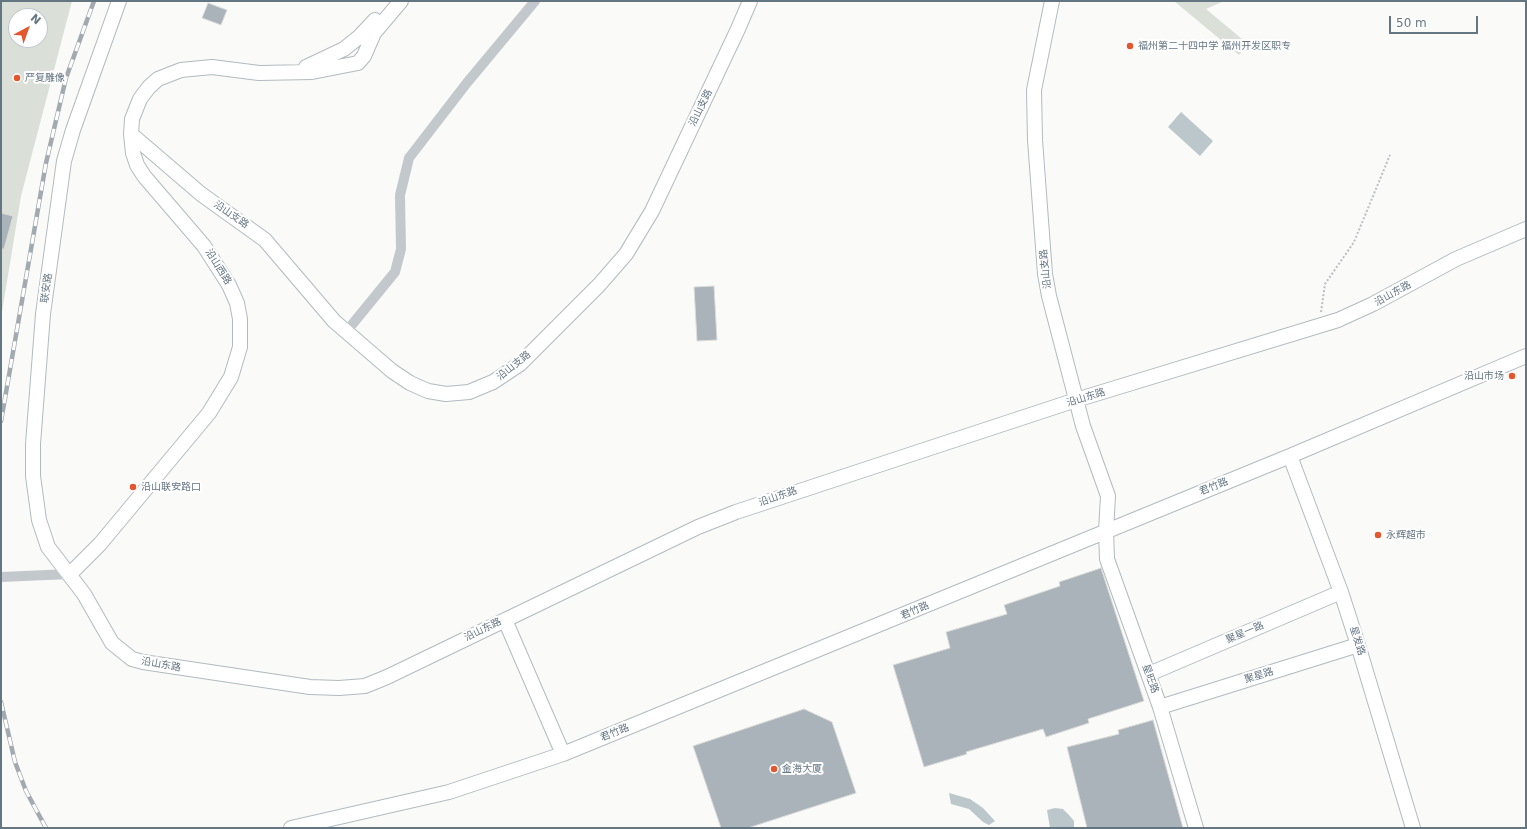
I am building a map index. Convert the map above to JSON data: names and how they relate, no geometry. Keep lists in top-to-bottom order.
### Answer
{
  "streets": {
    "street": [
      "沿山支路",
      "沿山西路",
      "联安路",
      "沿山东路",
      "君竹路",
      "聚星一路",
      "星发路",
      "聚星路",
      "星旺路"
    ]
  },
  "crossings": [
    ["沿山支路", "沿山西路"],
    ["沿山支路", "沿山东路"],
    ["沿山支路", "君竹路"],
    ["沿山支路", "星旺路"],
    ["沿山西路", "联安路"],
    ["沿山西路", "沿山东路"],
    ["联安路", "沿山东路"],
    ["君竹路", "星发路"],
    ["君竹路", "星旺路"],
    ["聚星一路", "星发路"],
    ["聚星一路", "星旺路"],
    ["星发路", "聚星路"],
    ["聚星路", "星旺路"]
  ],
  "places": [
    "福州第二十四中学 福州开发区职专",
    "严复雕像",
    "沿山市场",
    "沿山联安路口",
    "永辉超市",
    "金海大厦"
  ],
  "scale_bar": "50 m",
  "north": "top right"
}
